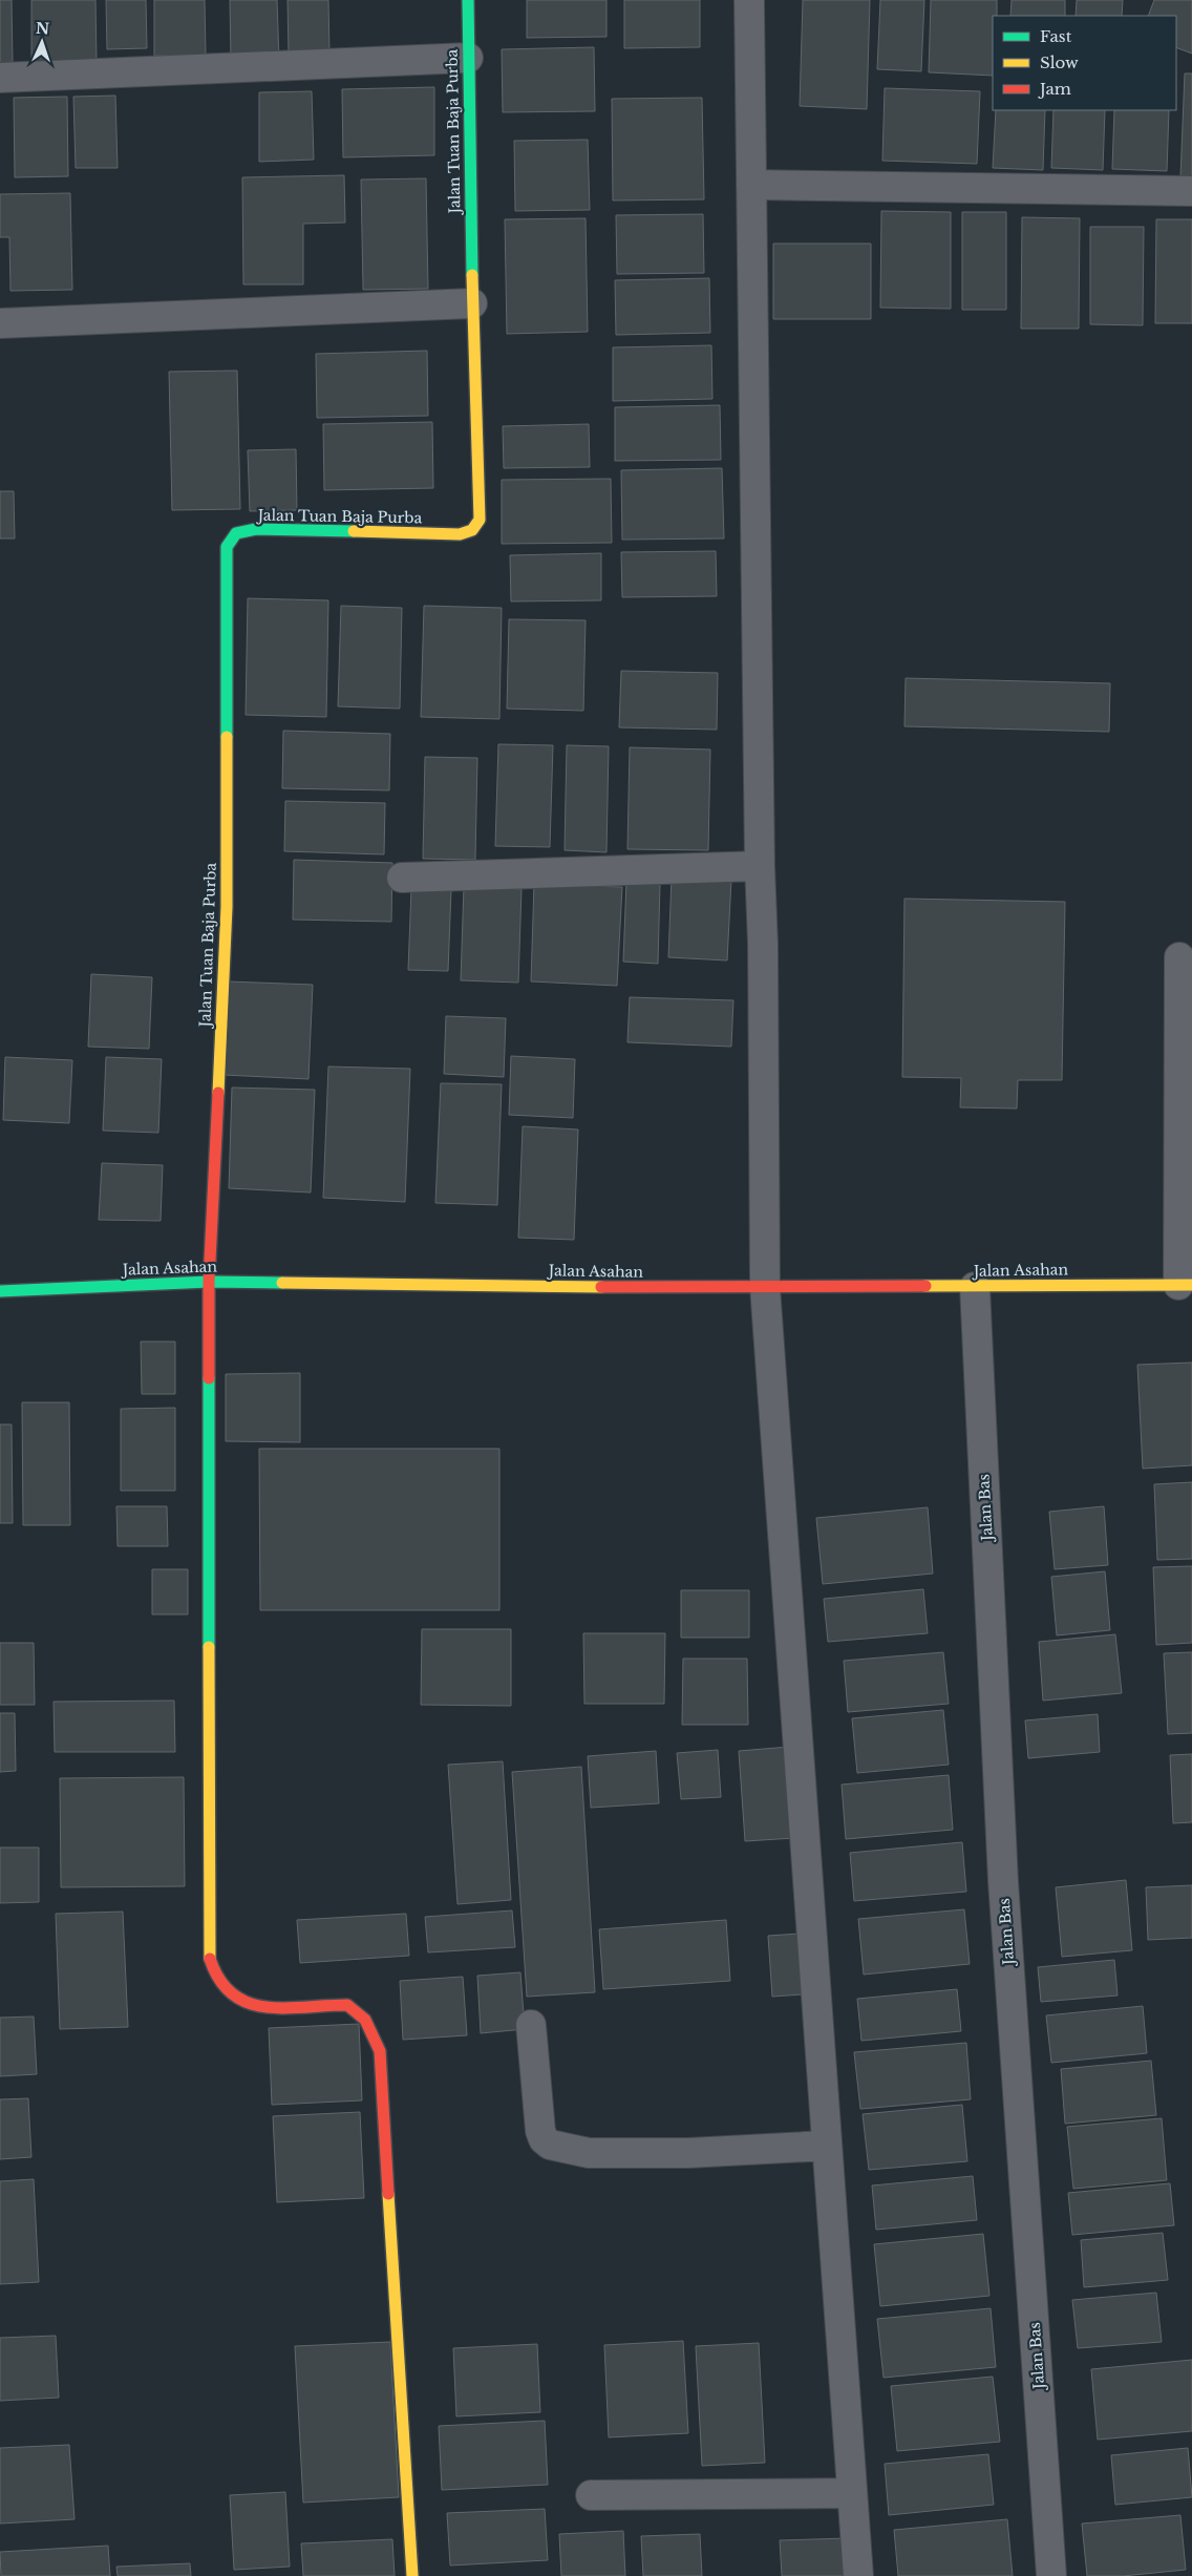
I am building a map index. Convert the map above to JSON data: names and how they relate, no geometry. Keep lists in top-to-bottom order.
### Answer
{
  "streets": {
    "street": ["Jalan Tuan Baja Purba", "Jalan Asahan", "Jalan Bas"]
  },
  "crossings": [
    ["Jalan Tuan Baja Purba", "Jalan Asahan"],
    ["Jalan Asahan", "Jalan Bas"]
  ],
  "legend": ["Fast", "Slow", "Jam"],
  "north": "top"
}
